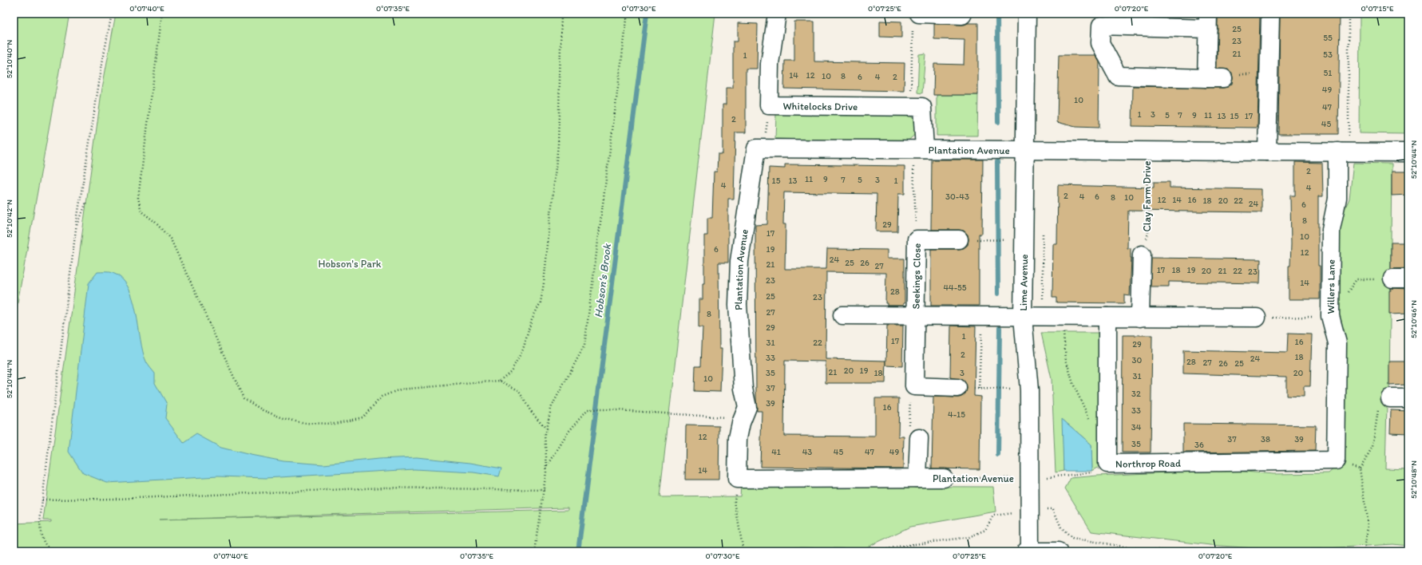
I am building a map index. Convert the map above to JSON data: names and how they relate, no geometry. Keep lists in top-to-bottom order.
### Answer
{
  "streets": {
    "street": [
      "Whitelocks Drive",
      "Plantation Avenue",
      "Clay Farm Drive",
      "Seekings Close",
      "Lime Avenue",
      "Willers Lane",
      "Northrop Road"
    ]
  },
  "crossings": [
    ["Whitelocks Drive", "Plantation Avenue"],
    ["Plantation Avenue", "Clay Farm Drive"],
    ["Plantation Avenue", "Lime Avenue"],
    ["Plantation Avenue", "Northrop Road"],
    ["Clay Farm Drive", "Lime Avenue"],
    ["Clay Farm Drive", "Willers Lane"],
    ["Seekings Close", "Lime Avenue"],
    ["Willers Lane", "Northrop Road"]
  ],
  "water": ["Hobson's Brook"],
  "parks": ["Hobson's Park"],
  "house_numbers": [
    "25",
    "55",
    "23",
    "21",
    "53",
    "1",
    "51",
    "14",
    "12",
    "10",
    "8",
    "6",
    "4",
    "2",
    "49",
    "10",
    "47",
    "1",
    "3",
    "5",
    "7",
    "9",
    "11",
    "13",
    "15",
    "17",
    "2",
    "45",
    "2",
    "11",
    "9",
    "7",
    "5",
    "3",
    "15",
    "13",
    "1",
    "4",
    "4",
    "2",
    "30-43",
    "4",
    "6",
    "8",
    "10",
    "12",
    "14",
    "16",
    "18",
    "20",
    "22",
    "24",
    "6",
    "8",
    "29",
    "17",
    "10",
    "6",
    "19",
    "12",
    "24",
    "25",
    "26",
    "21",
    "27",
    "17",
    "18",
    "19",
    "20",
    "21",
    "22",
    "23",
    "23",
    "14",
    "44-55",
    "28",
    "25",
    "23",
    "27",
    "8",
    "29",
    "1",
    "17",
    "16",
    "31",
    "22",
    "29",
    "2",
    "18",
    "33",
    "24",
    "30",
    "28",
    "27",
    "26",
    "25",
    "20",
    "19",
    "21",
    "35",
    "18",
    "3",
    "20",
    "31",
    "10",
    "37",
    "32",
    "39",
    "16",
    "33",
    "4-15",
    "34",
    "12",
    "37",
    "38",
    "39",
    "35",
    "36",
    "41",
    "43",
    "45",
    "47",
    "49",
    "14"
  ],
  "coordinates": [
    "0°07'40\"E",
    "0°07'35\"E",
    "0°07'30\"E",
    "0°07'25\"E",
    "0°07'20\"E",
    "0°07'15\"E",
    "52°10'40\"N",
    "52°10'44\"N",
    "52°10'42\"N",
    "52°10'46\"N",
    "52°10'48\"N"
  ]
}
